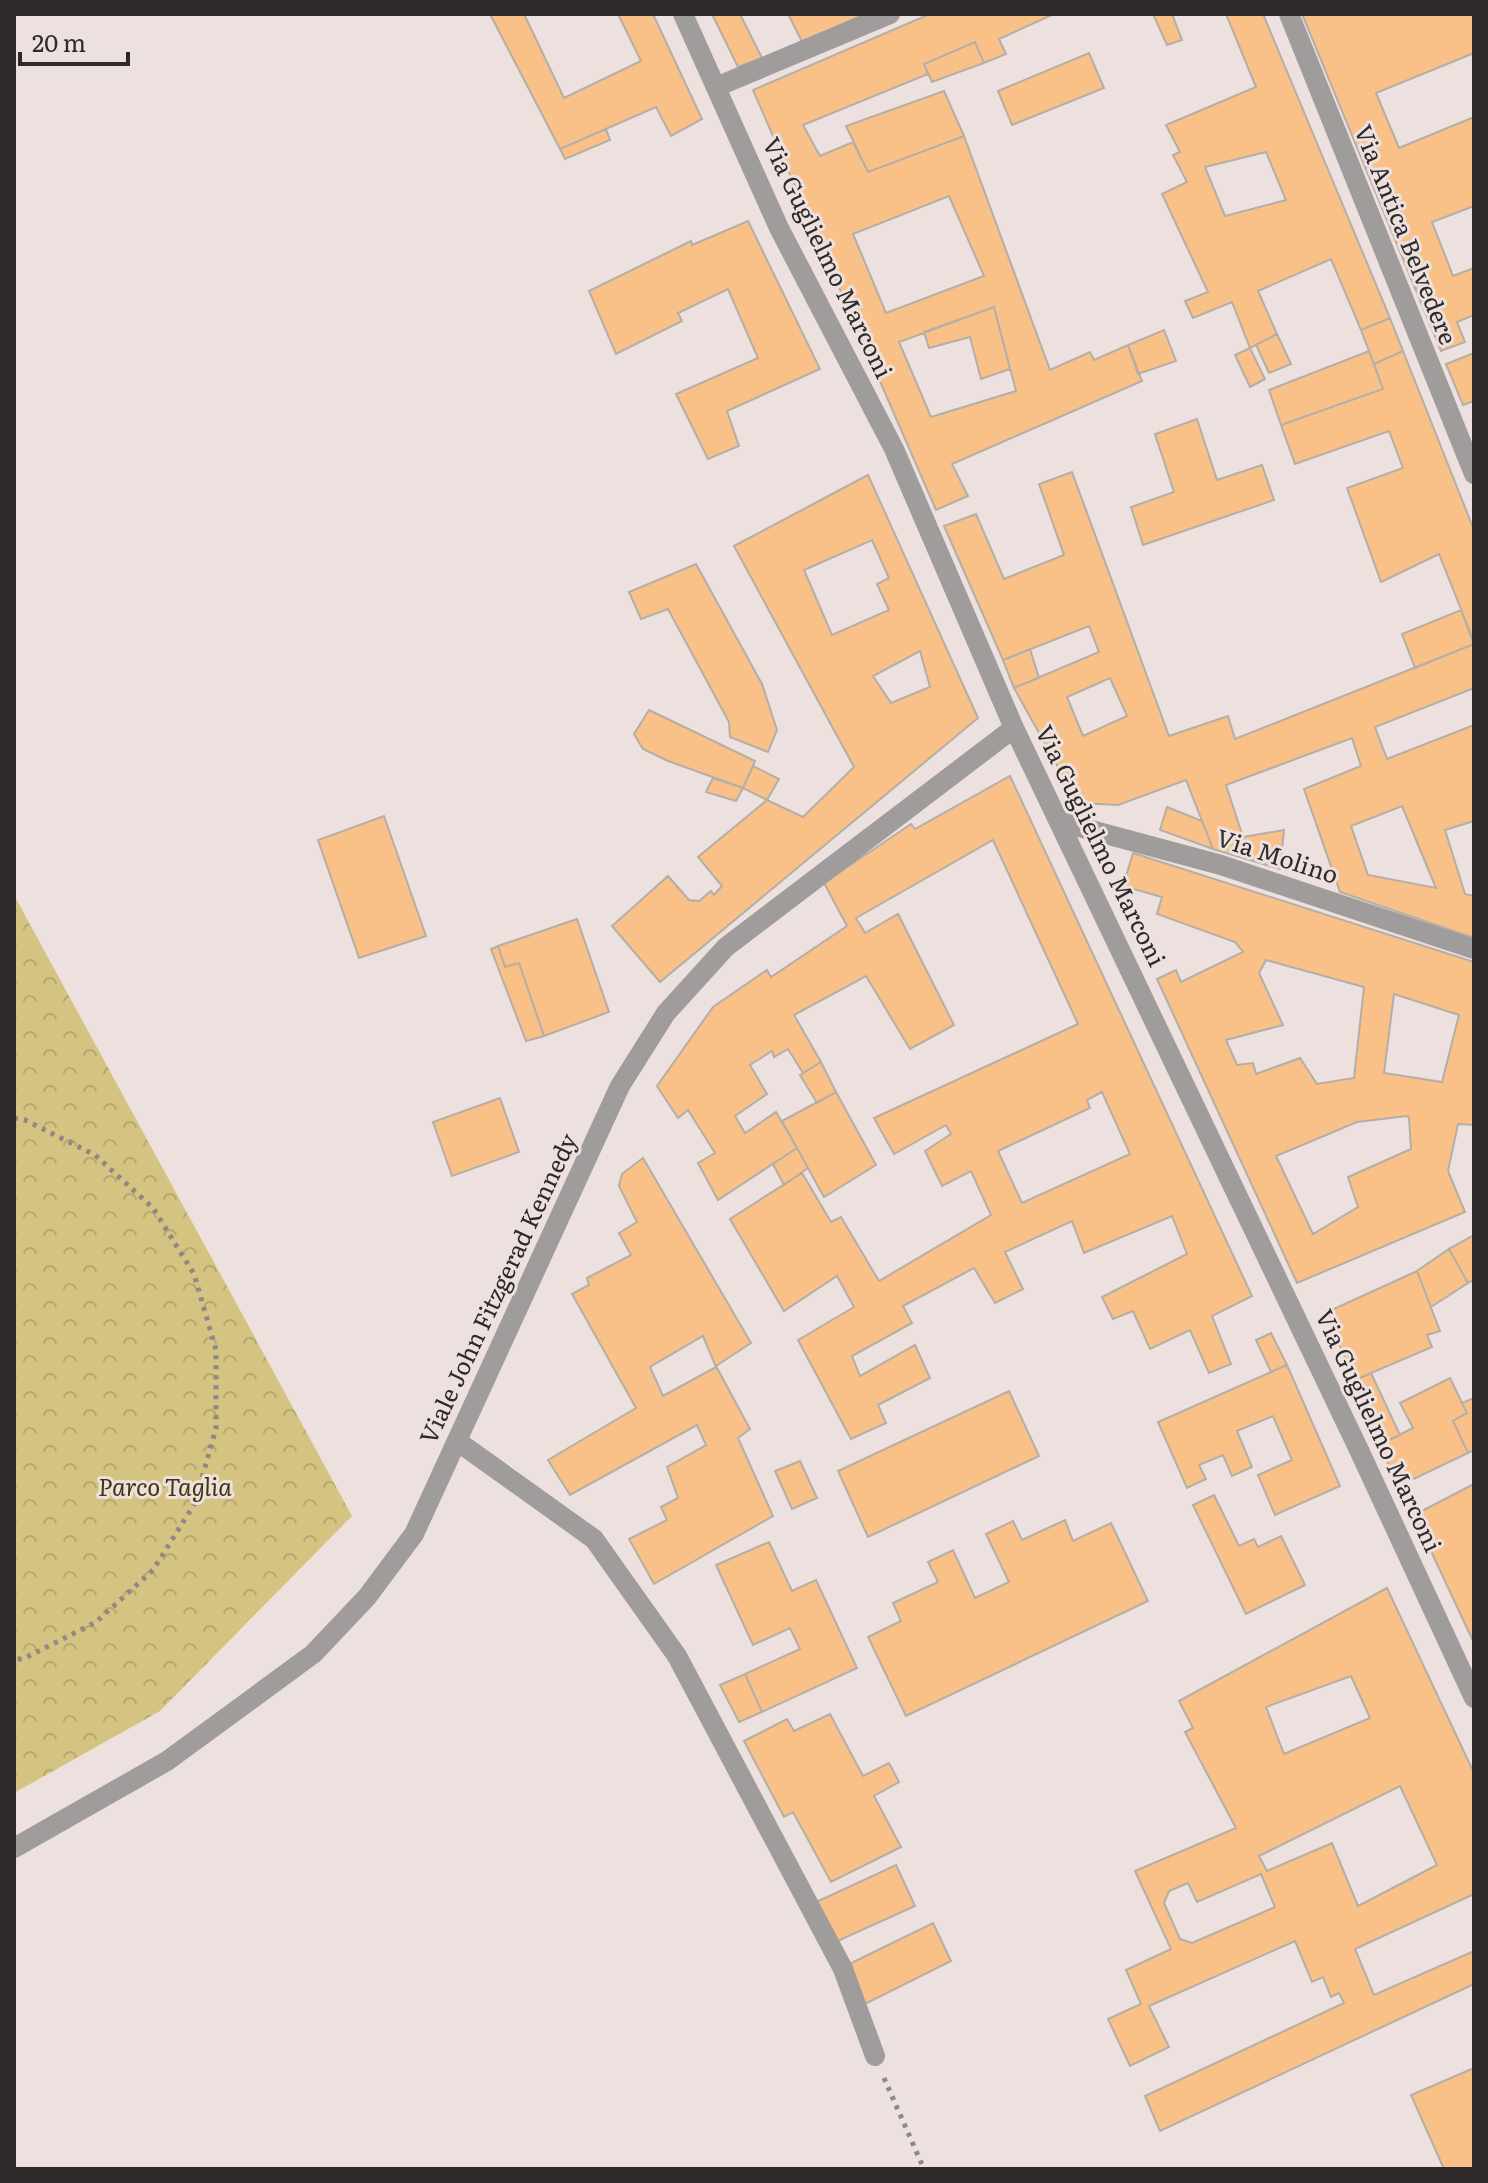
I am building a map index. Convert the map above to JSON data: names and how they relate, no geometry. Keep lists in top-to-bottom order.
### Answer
{
  "streets": {
    "street": [
      "Via Antica Belvedere",
      "Via Guglielmo Marconi",
      "Via Molino",
      "Viale John Fitzgerad Kennedy"
    ]
  },
  "crossings": [
    ["Via Guglielmo Marconi", "Via Molino"],
    ["Via Guglielmo Marconi", "Viale John Fitzgerad Kennedy"]
  ],
  "parks": ["Parco Taglia"],
  "scale_bar": "20 m"
}
